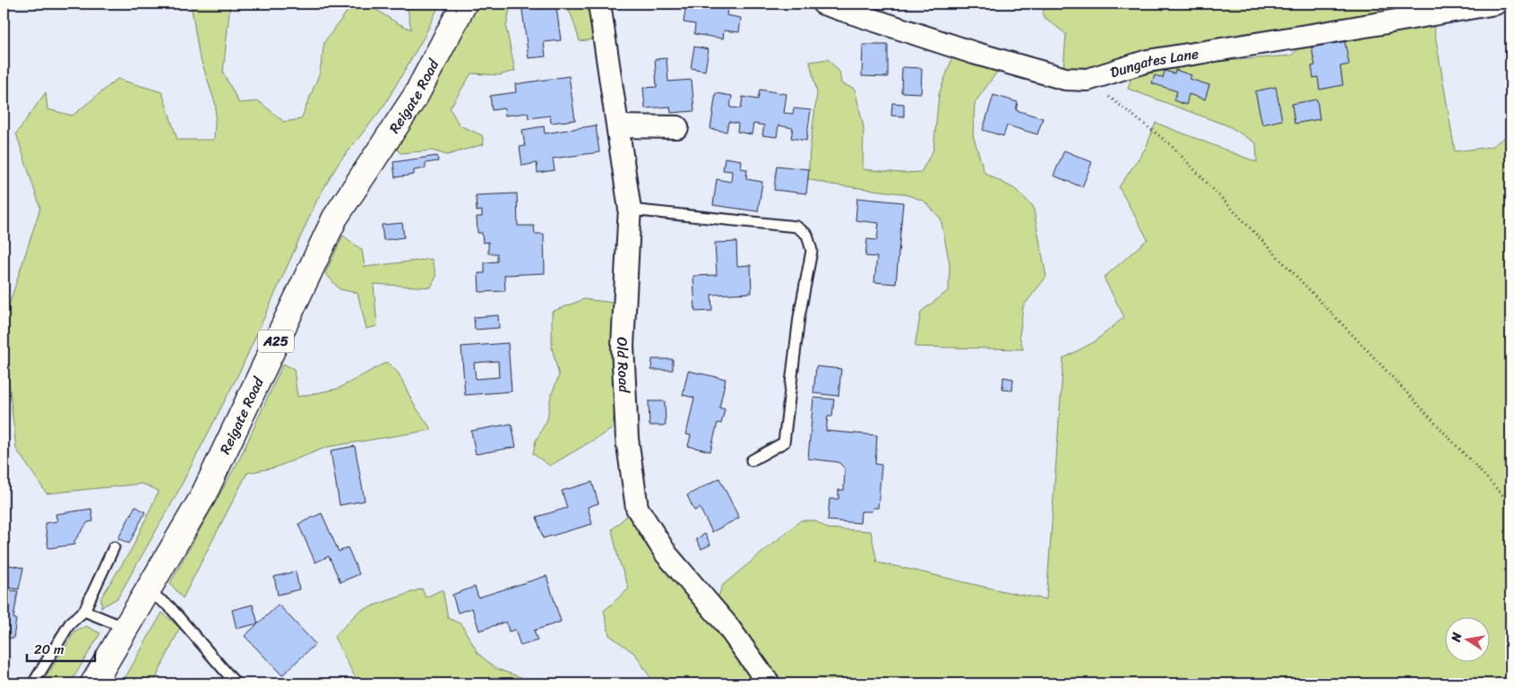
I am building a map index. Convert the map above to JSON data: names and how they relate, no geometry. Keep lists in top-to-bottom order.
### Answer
{
  "streets": {
    "main road": ["Reigate Road", "A25"],
    "street": ["Dungates Lane", "Old Road"]
  },
  "scale_bar": "20 m",
  "north": "left"
}
